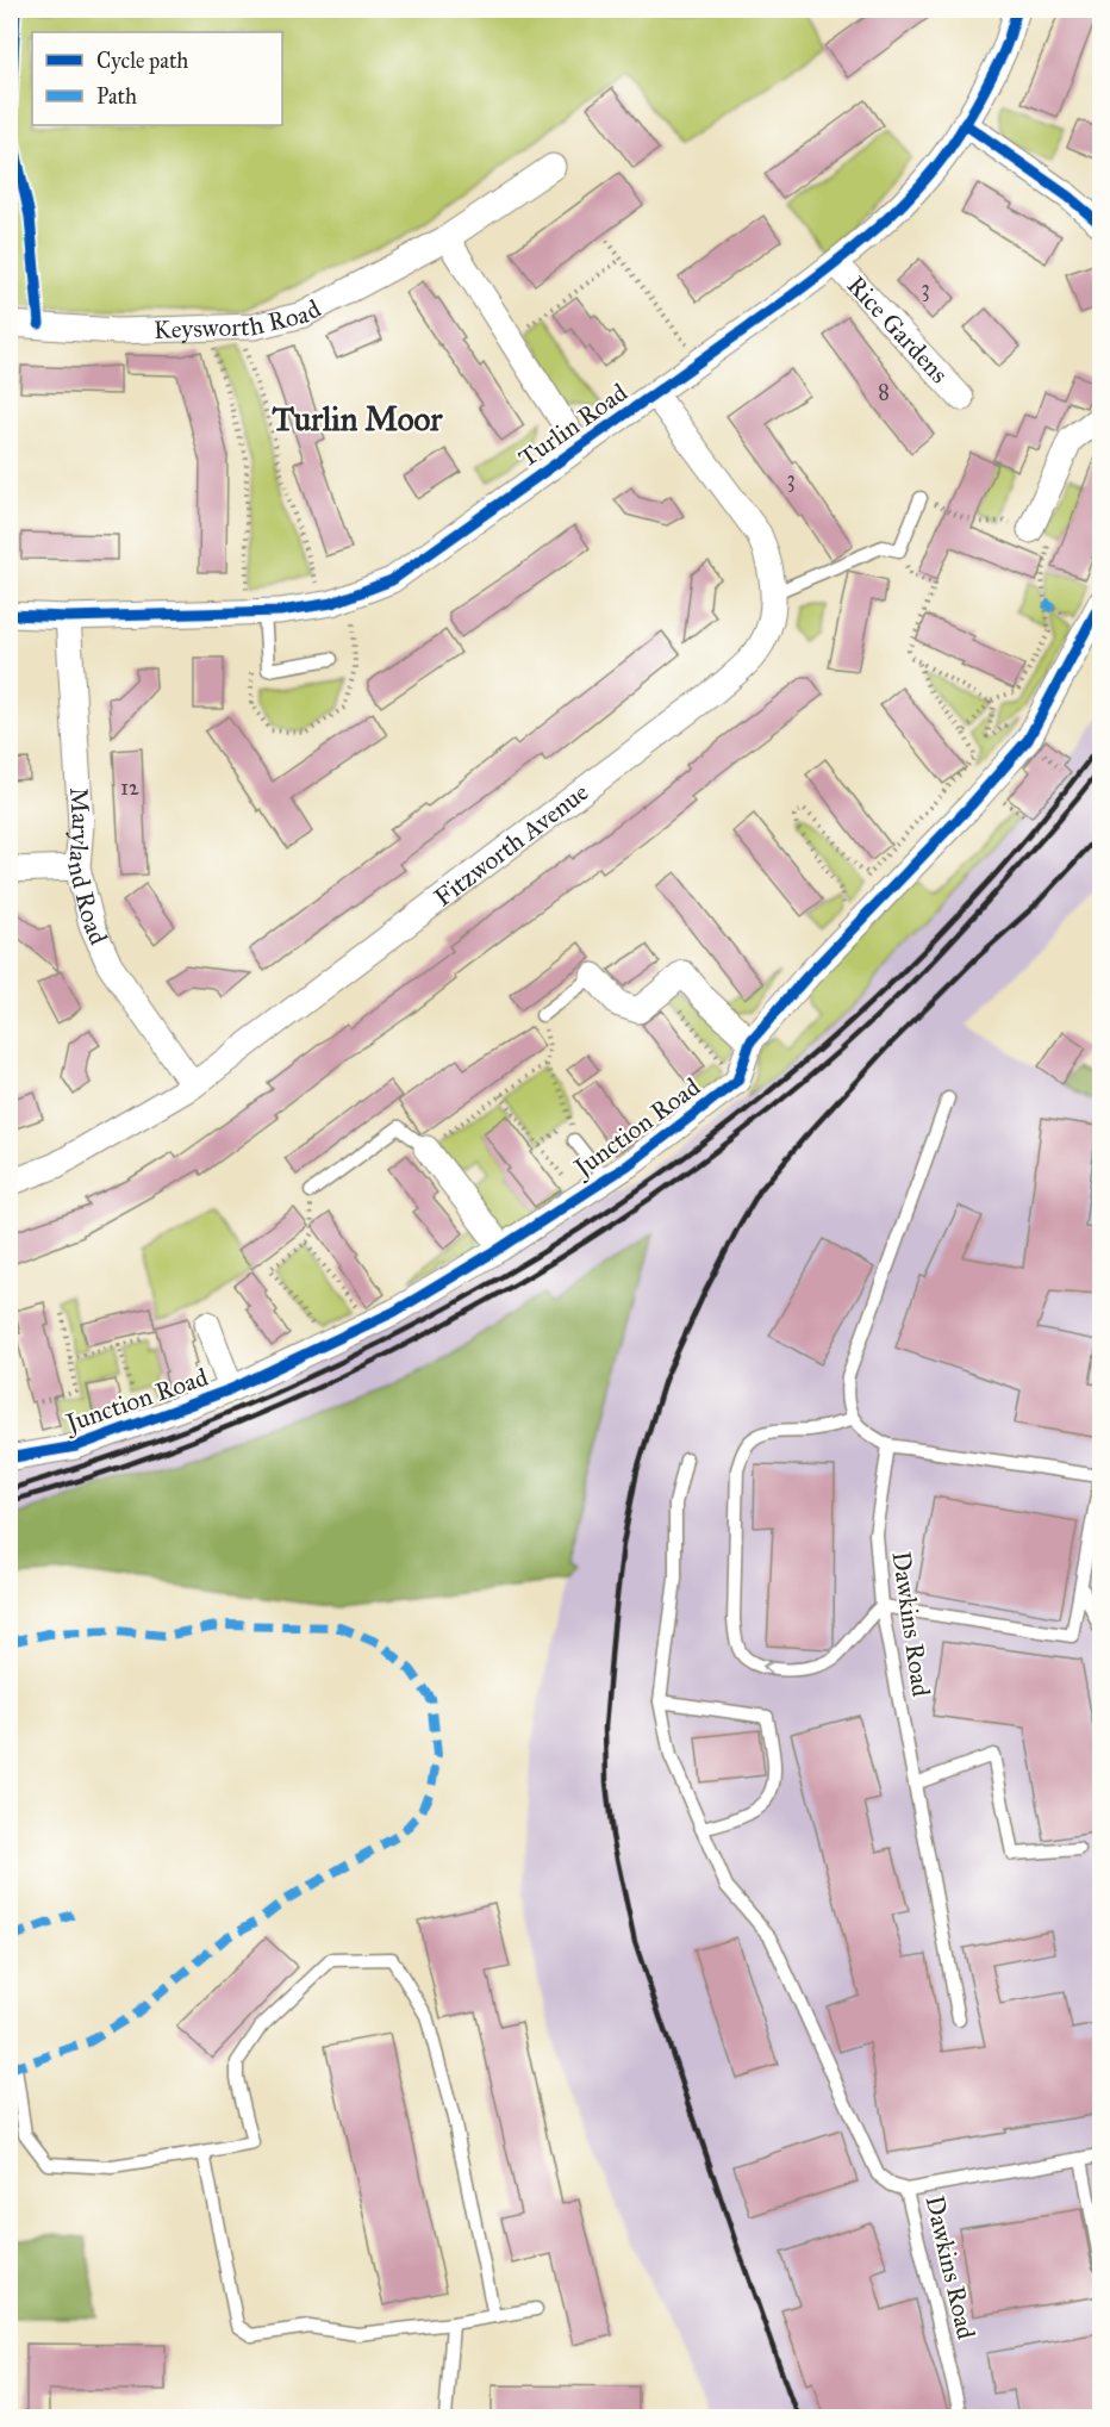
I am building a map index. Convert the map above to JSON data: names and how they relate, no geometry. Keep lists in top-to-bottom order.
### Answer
{
  "streets": {
    "street": [
      "Keysworth Road",
      "Rice Gardens",
      "Turlin Road",
      "Fitzworth Avenue",
      "Maryland Road",
      "Junction Road"
    ],
    "lane": ["Dawkins Road"]
  },
  "crossings": [
    ["Rice Gardens", "Turlin Road"],
    ["Turlin Road", "Fitzworth Avenue"],
    ["Turlin Road", "Maryland Road"],
    ["Fitzworth Avenue", "Maryland Road"]
  ],
  "districts": ["Turlin Moor"],
  "house_numbers": [
    "3",
    "8",
    "3",
    "12"
  ],
  "legend": ["Cycle path", "Path"]
}
